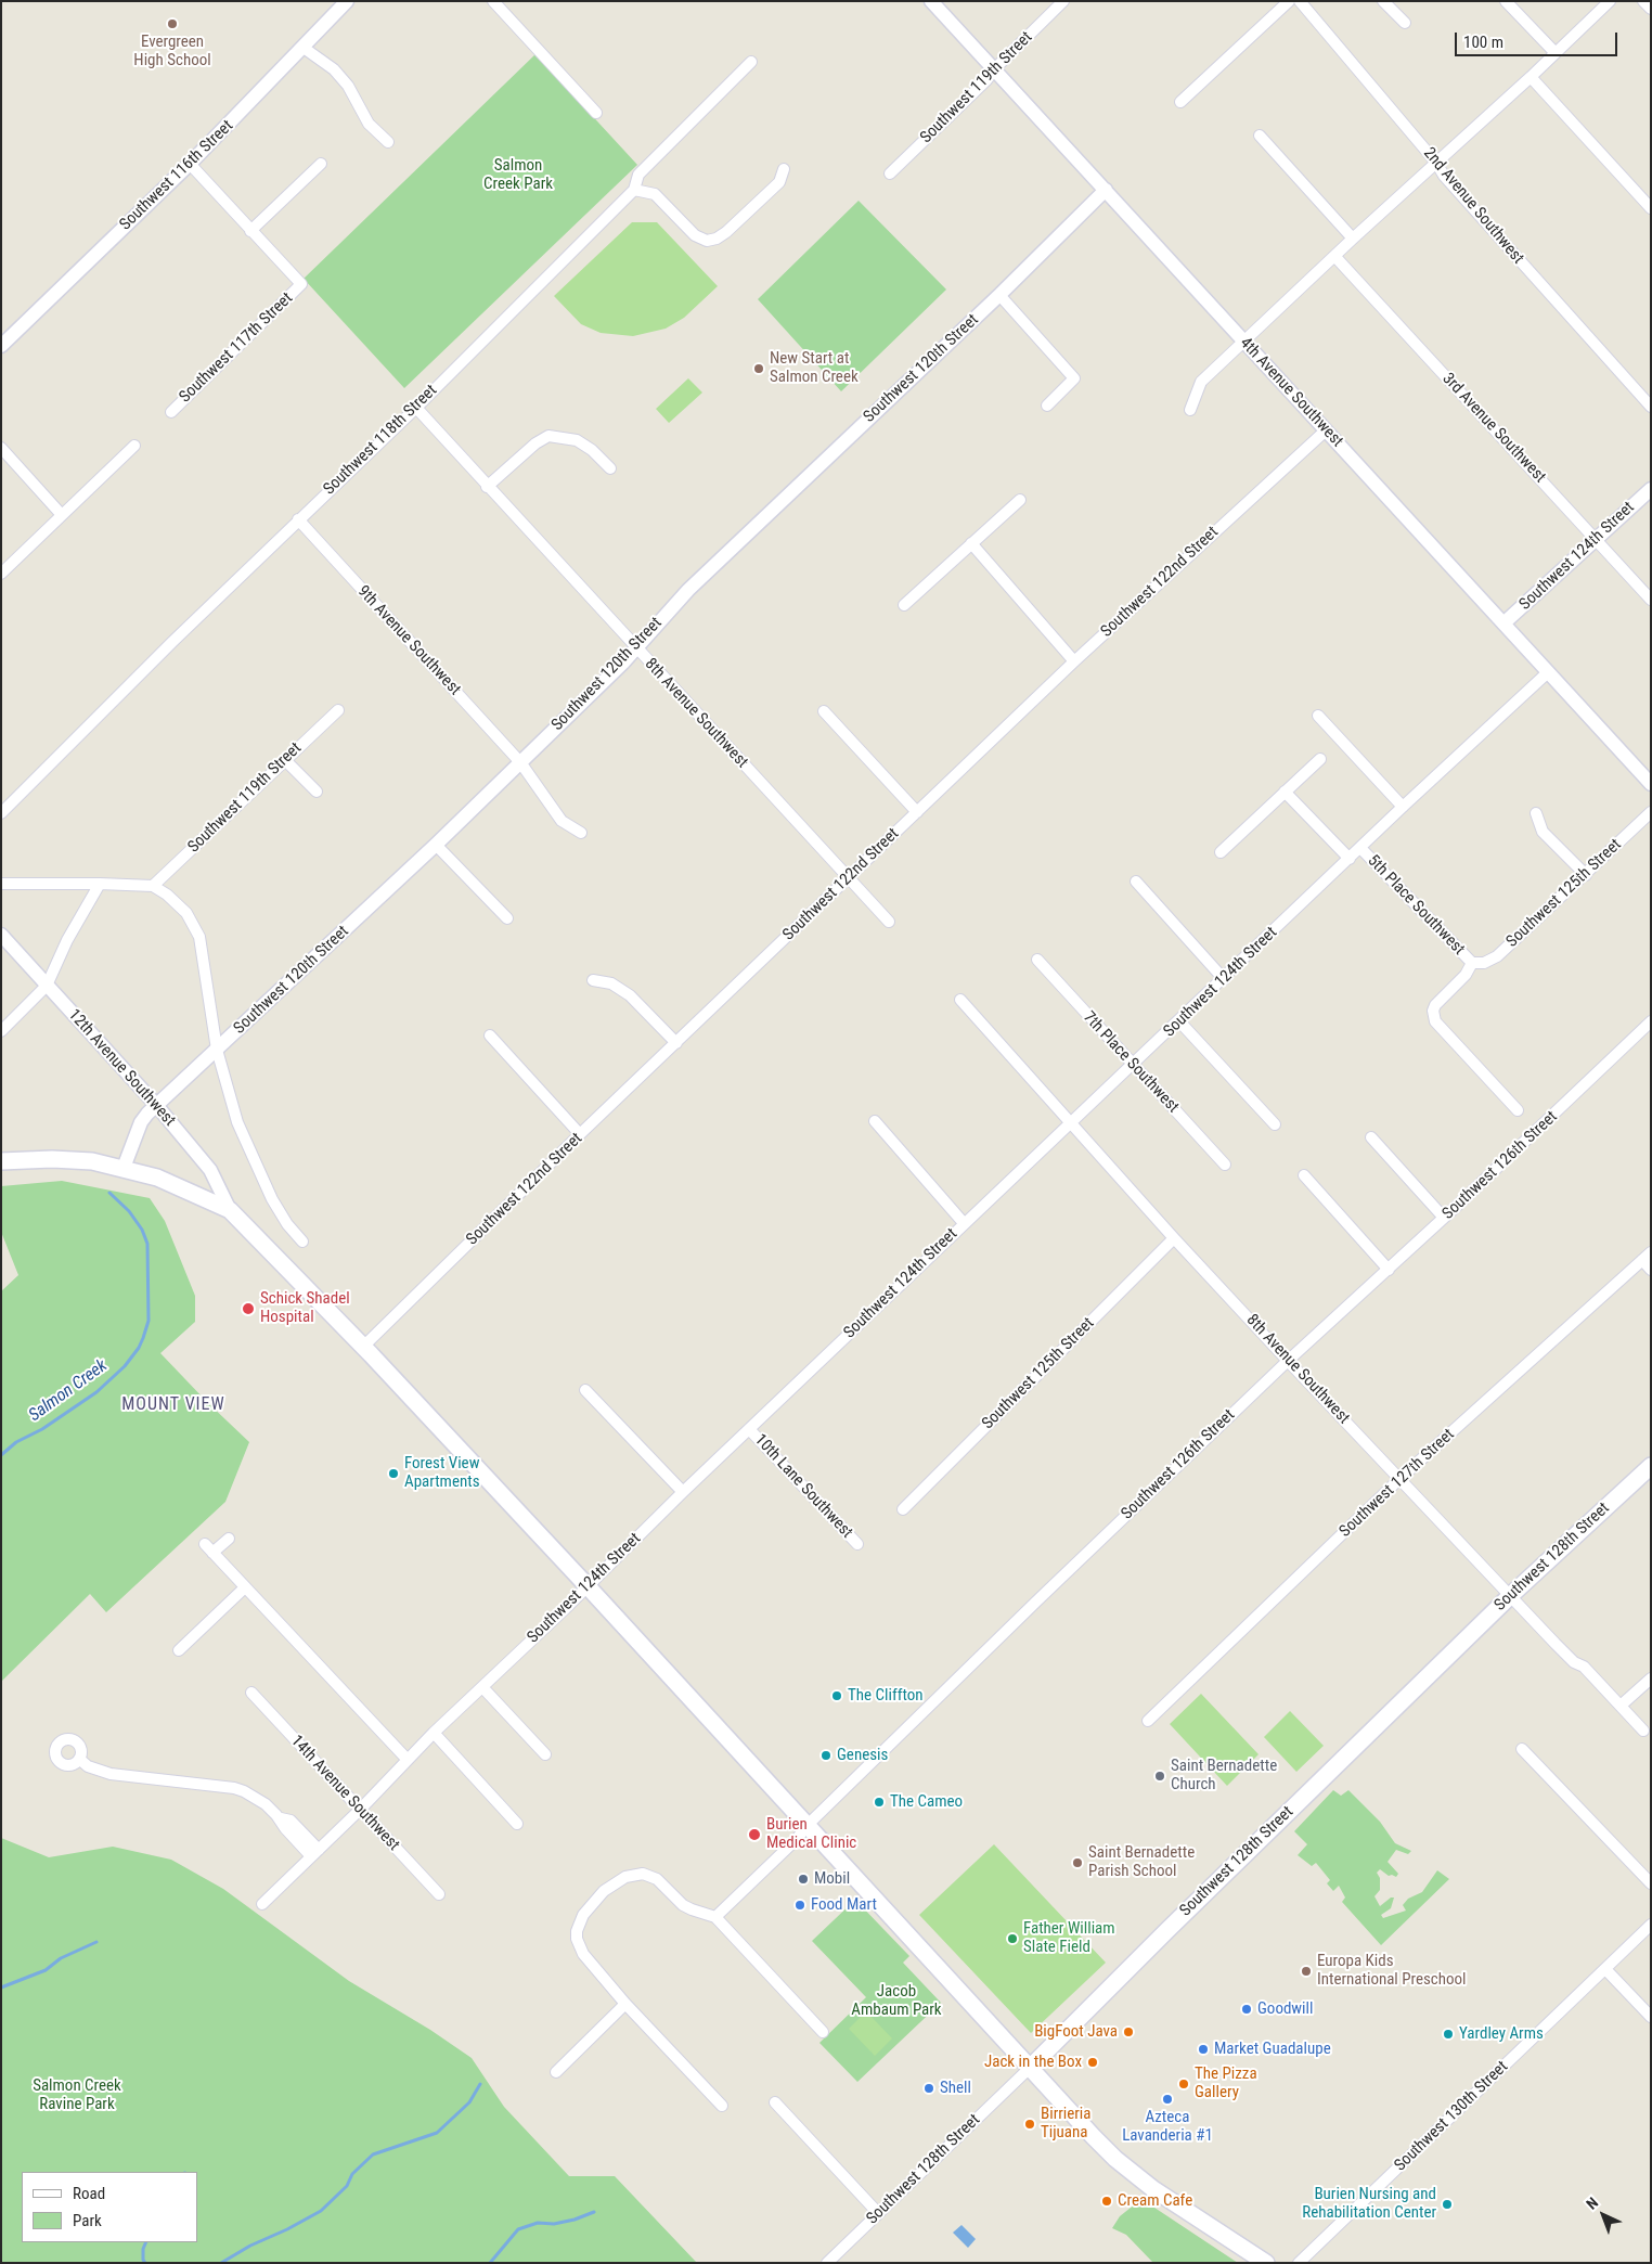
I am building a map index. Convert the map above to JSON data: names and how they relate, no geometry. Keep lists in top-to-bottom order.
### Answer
{
  "streets": {
    "main road": ["Southwest 128th Street"],
    "street": [
      "Southwest 119th Street",
      "Southwest 116th Street",
      "2nd Avenue Southwest",
      "Southwest 117th Street",
      "Southwest 120th Street",
      "4th Avenue Southwest",
      "3rd Avenue Southwest",
      "Southwest 118th Street",
      "Southwest 124th Street",
      "Southwest 122nd Street",
      "9th Avenue Southwest",
      "8th Avenue Southwest",
      "Southwest 125th Street",
      "5th Place Southwest",
      "7th Place Southwest",
      "12th Avenue Southwest",
      "Southwest 126th Street",
      "Southwest 127th Street",
      "10th Lane Southwest",
      "14th Avenue Southwest",
      "Southwest 130th Street"
    ]
  },
  "crossings": [
    ["Southwest 119th Street", "4th Avenue Southwest"],
    ["Southwest 120th Street", "4th Avenue Southwest"],
    ["Southwest 120th Street", "9th Avenue Southwest"],
    ["Southwest 120th Street", "8th Avenue Southwest"],
    ["Southwest 120th Street", "12th Avenue Southwest"],
    ["4th Avenue Southwest", "Southwest 124th Street"],
    ["4th Avenue Southwest", "Southwest 122nd Street"],
    ["3rd Avenue Southwest", "Southwest 124th Street"],
    ["Southwest 118th Street", "9th Avenue Southwest"],
    ["Southwest 118th Street", "8th Avenue Southwest"],
    ["Southwest 124th Street", "8th Avenue Southwest"],
    ["Southwest 124th Street", "5th Place Southwest"],
    ["Southwest 124th Street", "7th Place Southwest"],
    ["Southwest 124th Street", "10th Lane Southwest"],
    ["Southwest 124th Street", "14th Avenue Southwest"],
    ["Southwest 122nd Street", "8th Avenue Southwest"],
    ["8th Avenue Southwest", "Southwest 125th Street"],
    ["8th Avenue Southwest", "Southwest 126th Street"],
    ["8th Avenue Southwest", "Southwest 127th Street"],
    ["8th Avenue Southwest", "Southwest 128th Street"],
    ["Southwest 125th Street", "5th Place Southwest"],
    ["Southwest 125th Street", "Southwest 126th Street"],
    ["5th Place Southwest", "Southwest 126th Street"]
  ],
  "districts": ["MOUNT VIEW"],
  "water": ["Salmon Creek"],
  "parks": ["Salmon Creek Park", "Jacob Ambaum Park", "Salmon Creek Ravine Park"],
  "places": [
    "Evergreen High School",
    "New Start at Salmon Creek",
    "Schick Shadel Hospital",
    "Forest View Apartments",
    "The Cliffton",
    "Genesis",
    "Saint Bernadette Church",
    "The Cameo",
    "Burien Medical Clinic",
    "Saint Bernadette Parish School",
    "Mobil",
    "Food Mart",
    "Father William Slate Field",
    "Europa Kids International Preschool",
    "Goodwill",
    "BigFoot Java",
    "Yardley Arms",
    "Market Guadalupe",
    "Jack in the Box",
    "The Pizza Gallery",
    "Shell",
    "Azteca Lavanderia #1",
    "Birrieria Tijuana",
    "Cream Cafe",
    "Burien Nursing and Rehabilitation Center"
  ],
  "legend": ["Road", "Park"],
  "scale_bar": "100 m",
  "north": "top left"
}
